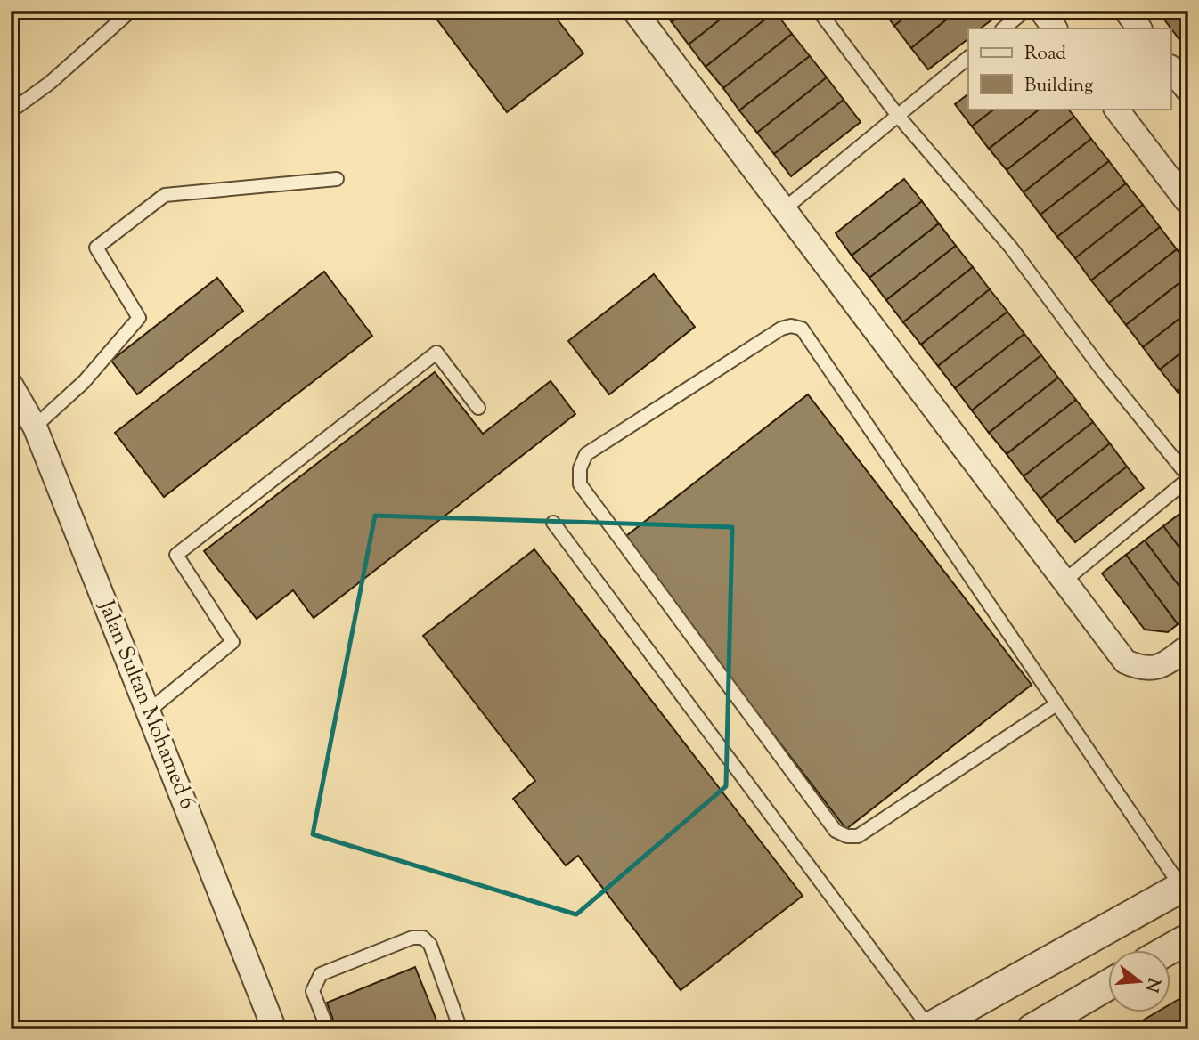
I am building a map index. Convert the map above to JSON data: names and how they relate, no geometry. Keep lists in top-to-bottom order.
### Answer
{
  "streets": {
    "street": ["Jalan Sultan Mohamed 6"]
  },
  "legend": ["Road", "Building"],
  "north": "right"
}
